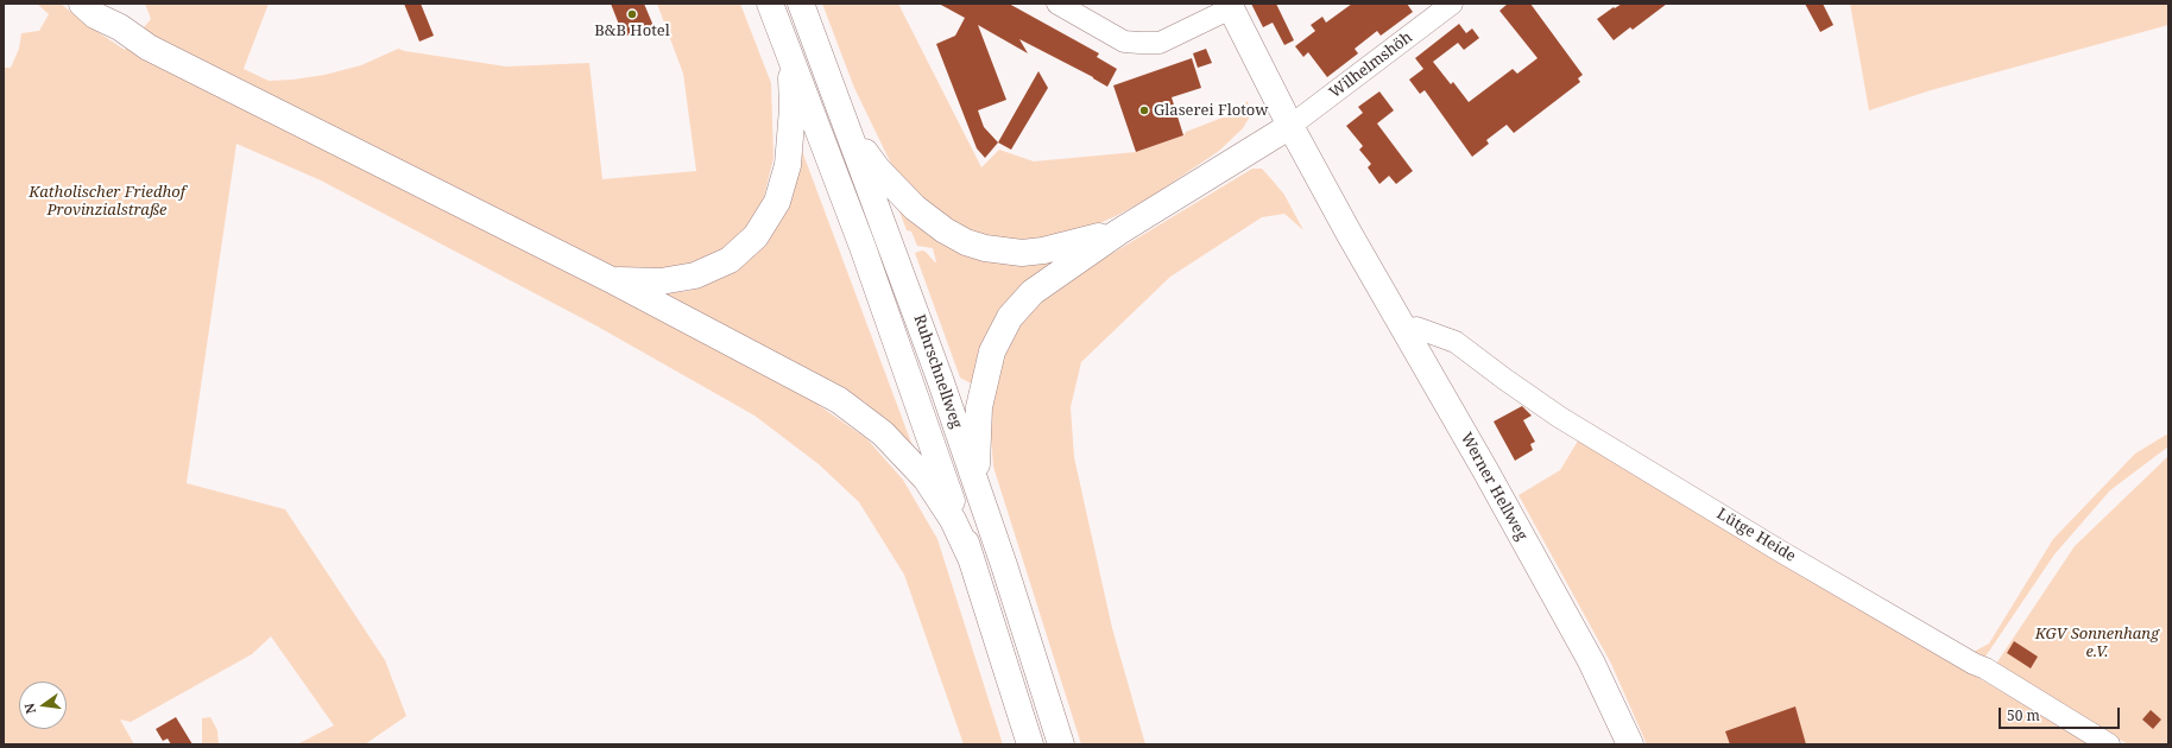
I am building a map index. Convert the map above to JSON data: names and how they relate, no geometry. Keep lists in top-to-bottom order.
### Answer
{
  "streets": {
    "main road": ["Ruhrschnellweg", "Werner Hellweg"],
    "street": ["Wilhelmshöh", "Lütge Heide"]
  },
  "crossings": [
    ["Wilhelmshöh", "Werner Hellweg"],
    ["Werner Hellweg", "Lütge Heide"]
  ],
  "parks": ["Katholischer Friedhof Provinzialstraße", "KGV Sonnenhang e.V."],
  "places": ["B&B Hotel", "Glaserei Flotow"],
  "scale_bar": "50 m",
  "north": "left"
}
